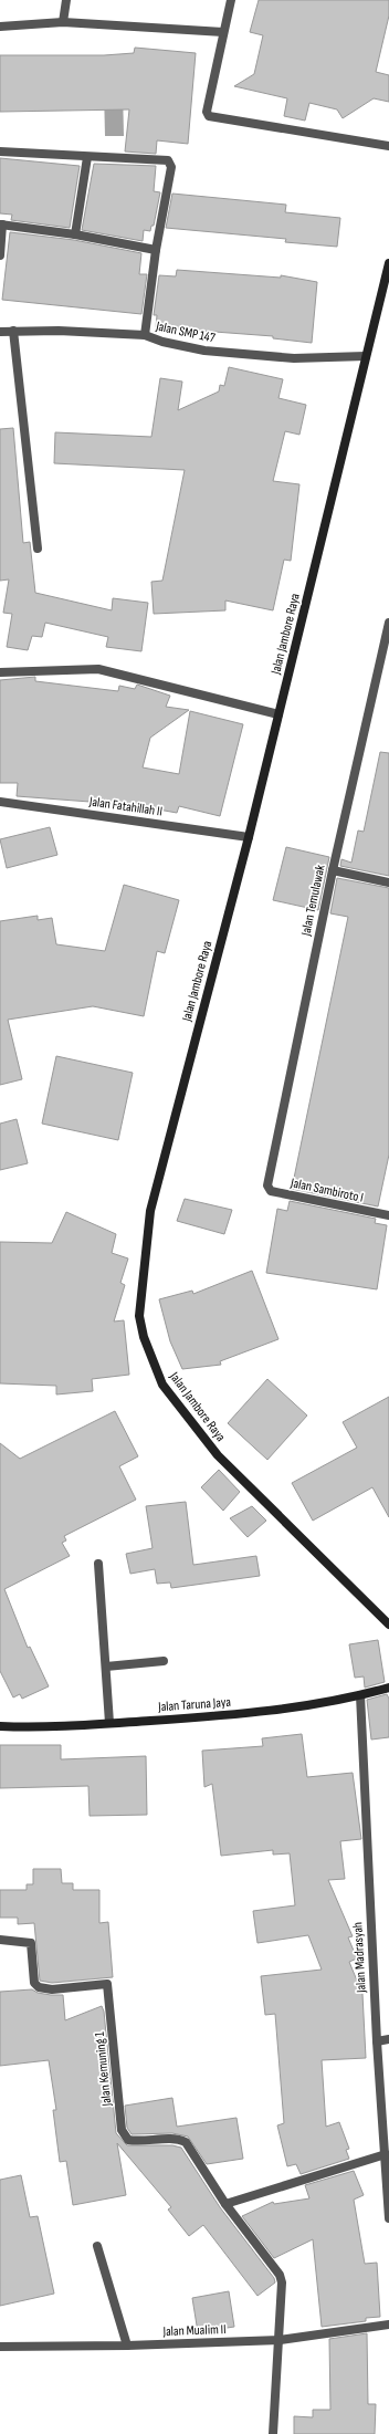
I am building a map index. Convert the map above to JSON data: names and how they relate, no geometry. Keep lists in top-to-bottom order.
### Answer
{
  "streets": {
    "street": [
      "Jalan SMP 147",
      "Jalan Jambore Raya",
      "Jalan Fatahillah II",
      "Jalan Temulawak",
      "Jalan Sambiroto I",
      "Jalan Taruna Jaya",
      "Jalan Madrasyah",
      "Jalan Kemuning 1",
      "Jalan Mualim II"
    ]
  },
  "crossings": [
    ["Jalan SMP 147", "Jalan Jambore Raya"],
    ["Jalan Jambore Raya", "Jalan Fatahillah II"],
    ["Jalan Temulawak", "Jalan Sambiroto I"],
    ["Jalan Taruna Jaya", "Jalan Madrasyah"]
  ]
}
